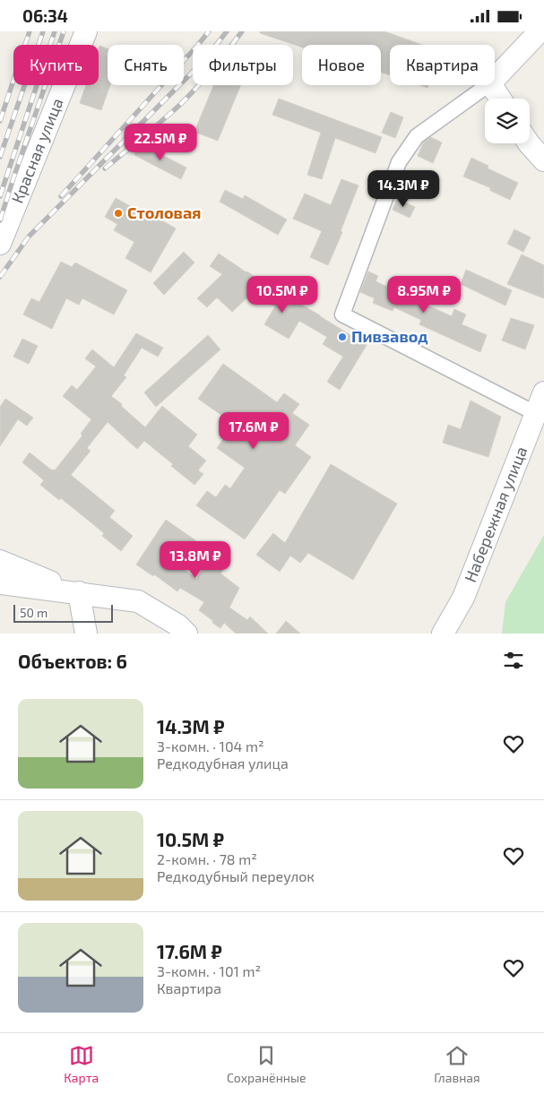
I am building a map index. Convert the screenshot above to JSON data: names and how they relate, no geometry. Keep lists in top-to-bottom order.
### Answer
{
  "streets": {
    "main road": ["Красная улица", "Набережная улица"]
  },
  "places": ["Столовая", "Пивзавод"],
  "scale_bar": "50 m",
  "page": {
    "status": "06:34",
    "chip": [
      "Купить",
      "Снять",
      "Фильтры",
      "Новое",
      "Квартира"
    ],
    "price": [
      "22.5M ₽",
      "14.3M ₽",
      "10.5M ₽",
      "8.95M ₽",
      "17.6M ₽",
      "13.8M ₽"
    ],
    "scale": "50 m",
    "heading": "Объектов: 6",
    "list": [
      {
        "name": "14.3M ₽",
        "note": "3-комн. · 104 m² · Редкодубная улица"
      },
      {
        "name": "10.5M ₽",
        "note": "2-комн. · 78 m² · Редкодубный переулок"
      },
      {
        "name": "17.6M ₽",
        "note": "3-комн. · 101 m² · Квартира"
      }
    ],
    "tabs": ["Карта", "Сохранённые", "Главная"]
  }
}
